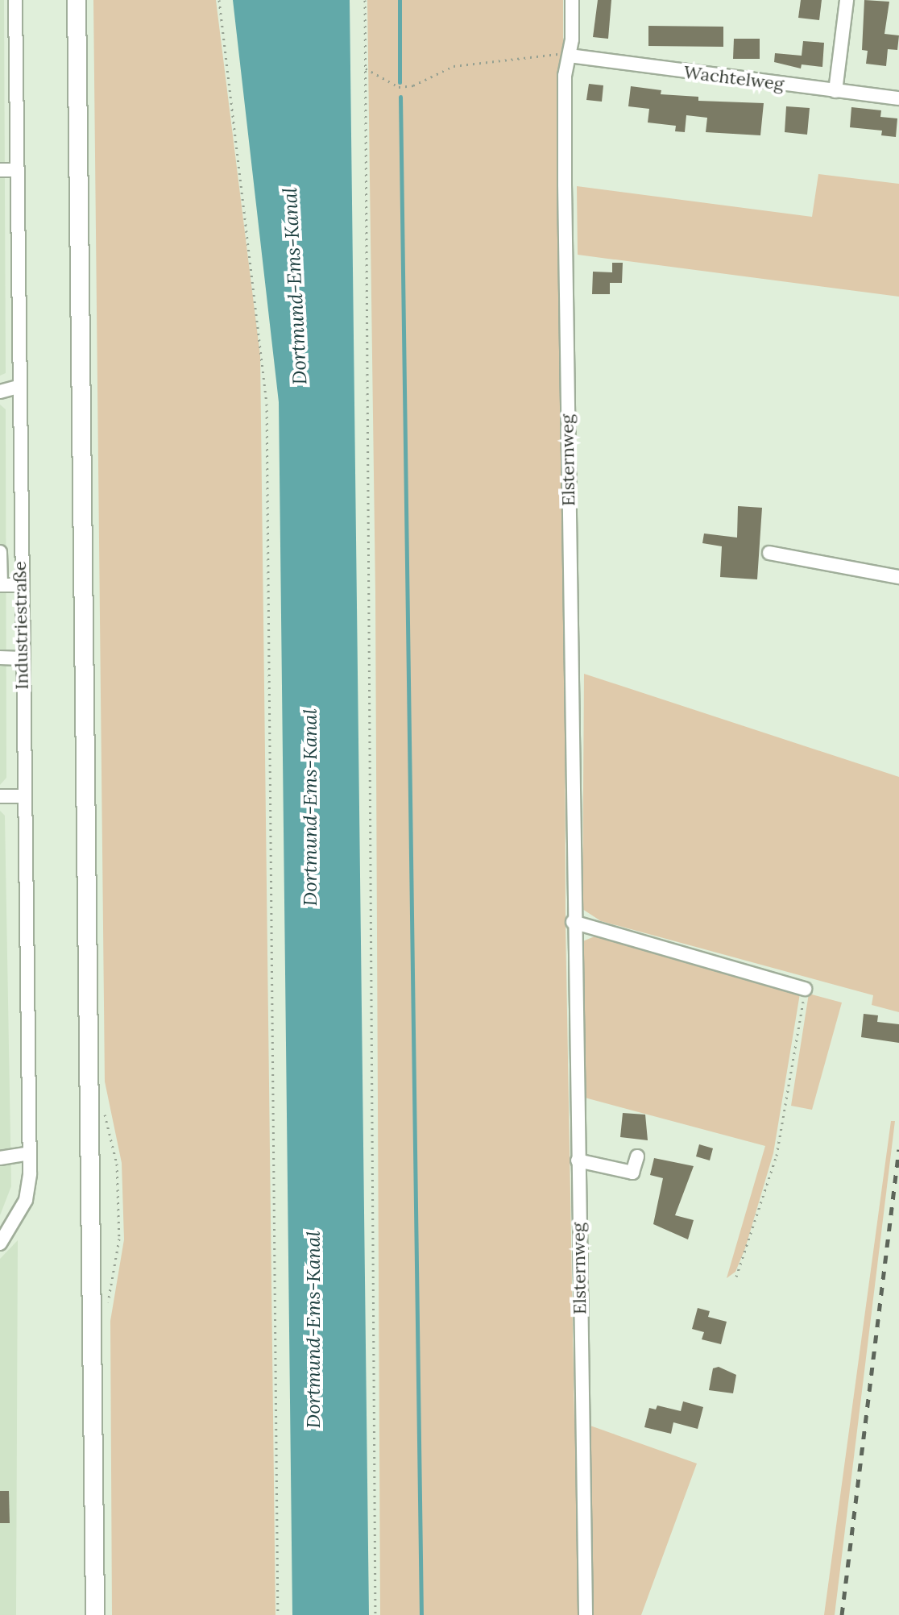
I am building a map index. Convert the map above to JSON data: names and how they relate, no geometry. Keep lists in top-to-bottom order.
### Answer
{
  "streets": {
    "street": ["Wachtelweg", "Elsternweg", "Industriestraße"]
  },
  "crossings": [
    ["Wachtelweg", "Elsternweg"]
  ],
  "water": ["Dortmund-Ems-Kanal"]
}
